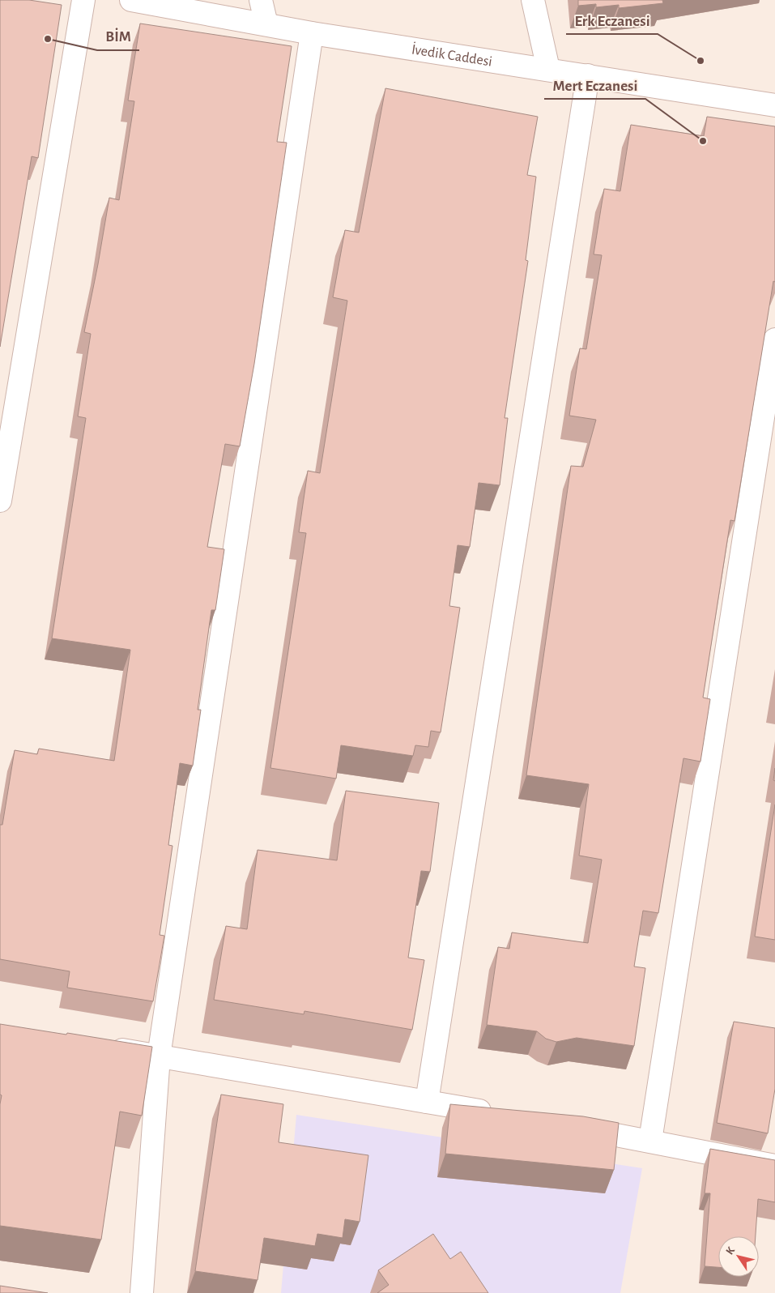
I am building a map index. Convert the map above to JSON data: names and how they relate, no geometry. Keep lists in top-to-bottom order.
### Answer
{
  "streets": {
    "street": ["İvedik Caddesi"]
  },
  "places": ["BİM", "Erk Eczanesi", "Mert Eczanesi"],
  "north": "top left"
}
